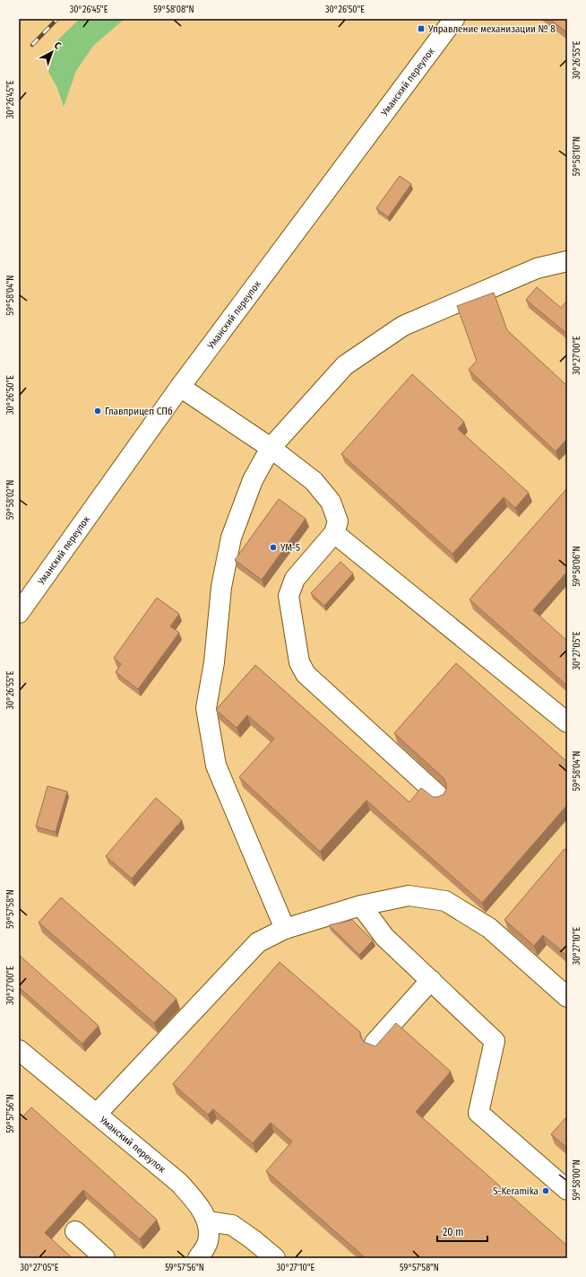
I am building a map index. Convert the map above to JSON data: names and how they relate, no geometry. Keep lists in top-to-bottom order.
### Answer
{
  "streets": {
    "street": ["Уманский переулок"]
  },
  "places": {
    "transit": ["Управление механизации № 8"],
    "other": ["Главприцеп СПб", "УМ-5", "S-Keramika"]
  },
  "scale_bar": "20 m",
  "north": "top right",
  "coordinates": [
    "30°26'45\"E",
    "59°58'08\"N",
    "30°26'50\"E",
    "30°26'55\"E",
    "59°58'10\"N",
    "59°58'04\"N",
    "30°27'00\"E",
    "59°58'02\"N",
    "59°58'06\"N",
    "30°27'05\"E",
    "59°57'58\"N",
    "30°27'10\"E",
    "59°57'56\"N",
    "59°58'00\"N"
  ]
}
